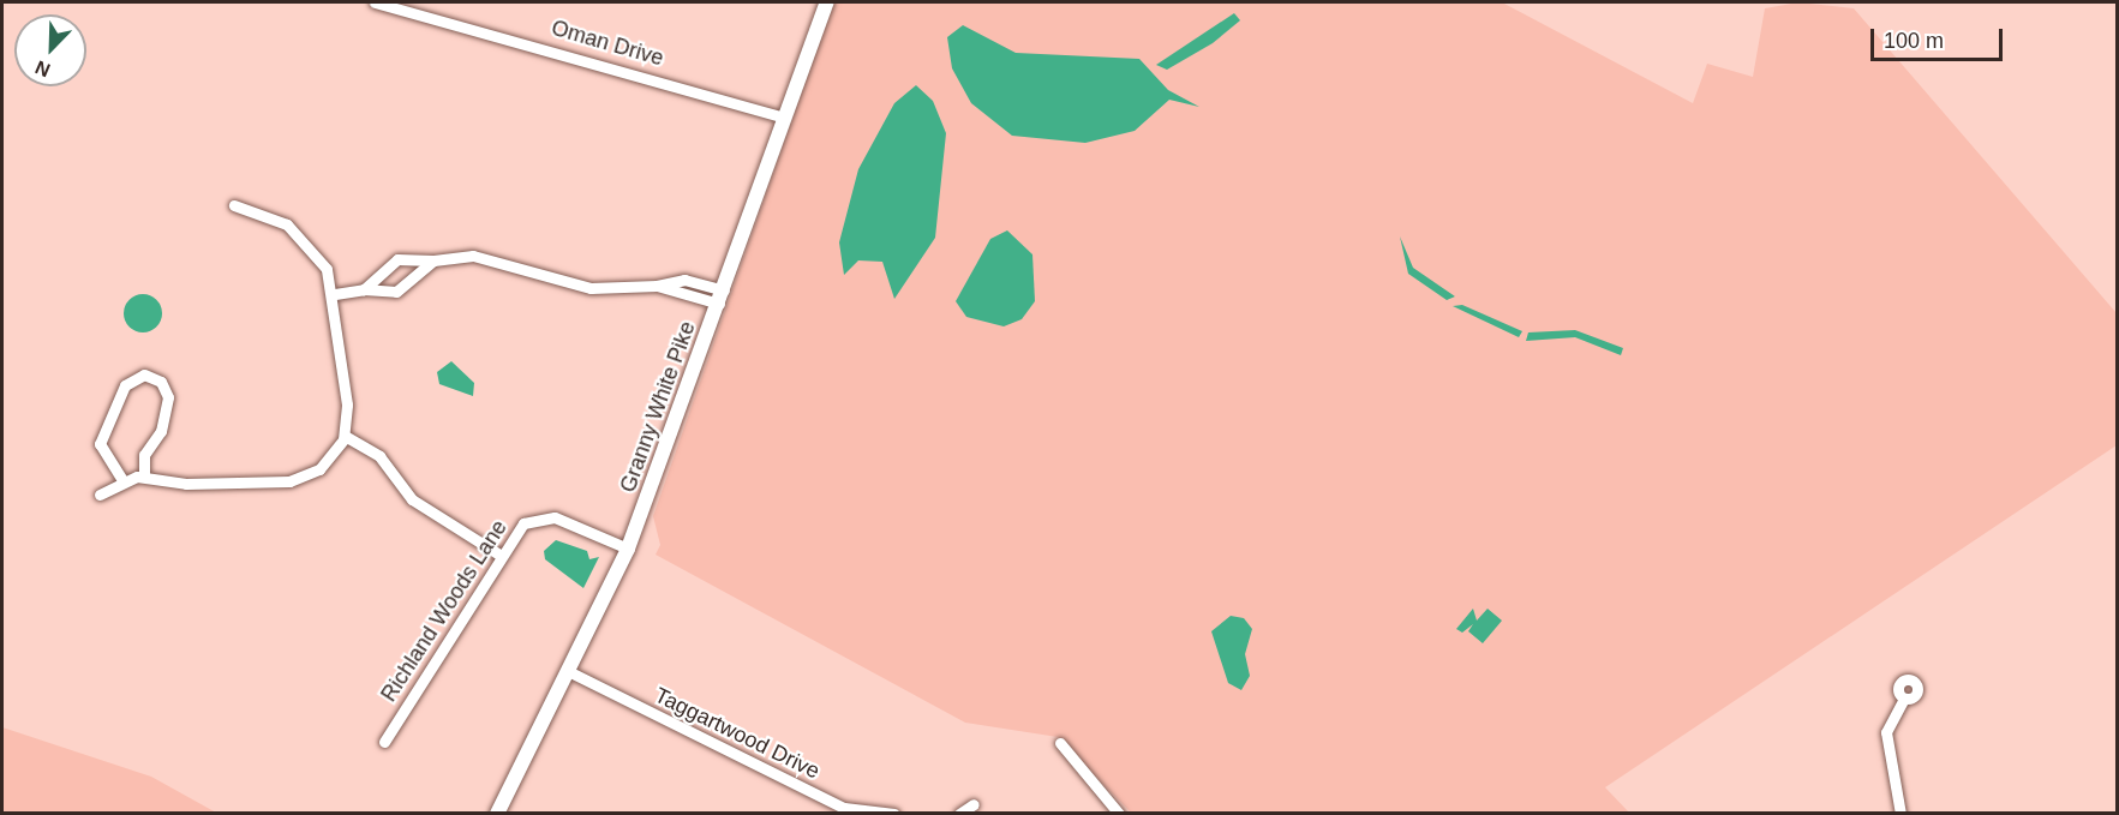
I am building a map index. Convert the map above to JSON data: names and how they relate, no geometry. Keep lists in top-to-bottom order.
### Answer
{
  "streets": {
    "main road": ["Granny White Pike"],
    "street": ["Oman Drive", "Richland Woods Lane", "Taggartwood Drive"]
  },
  "crossings": [
    ["Oman Drive", "Granny White Pike"],
    ["Granny White Pike", "Richland Woods Lane"],
    ["Granny White Pike", "Taggartwood Drive"]
  ],
  "scale_bar": "100 m",
  "north": "bottom left"
}
